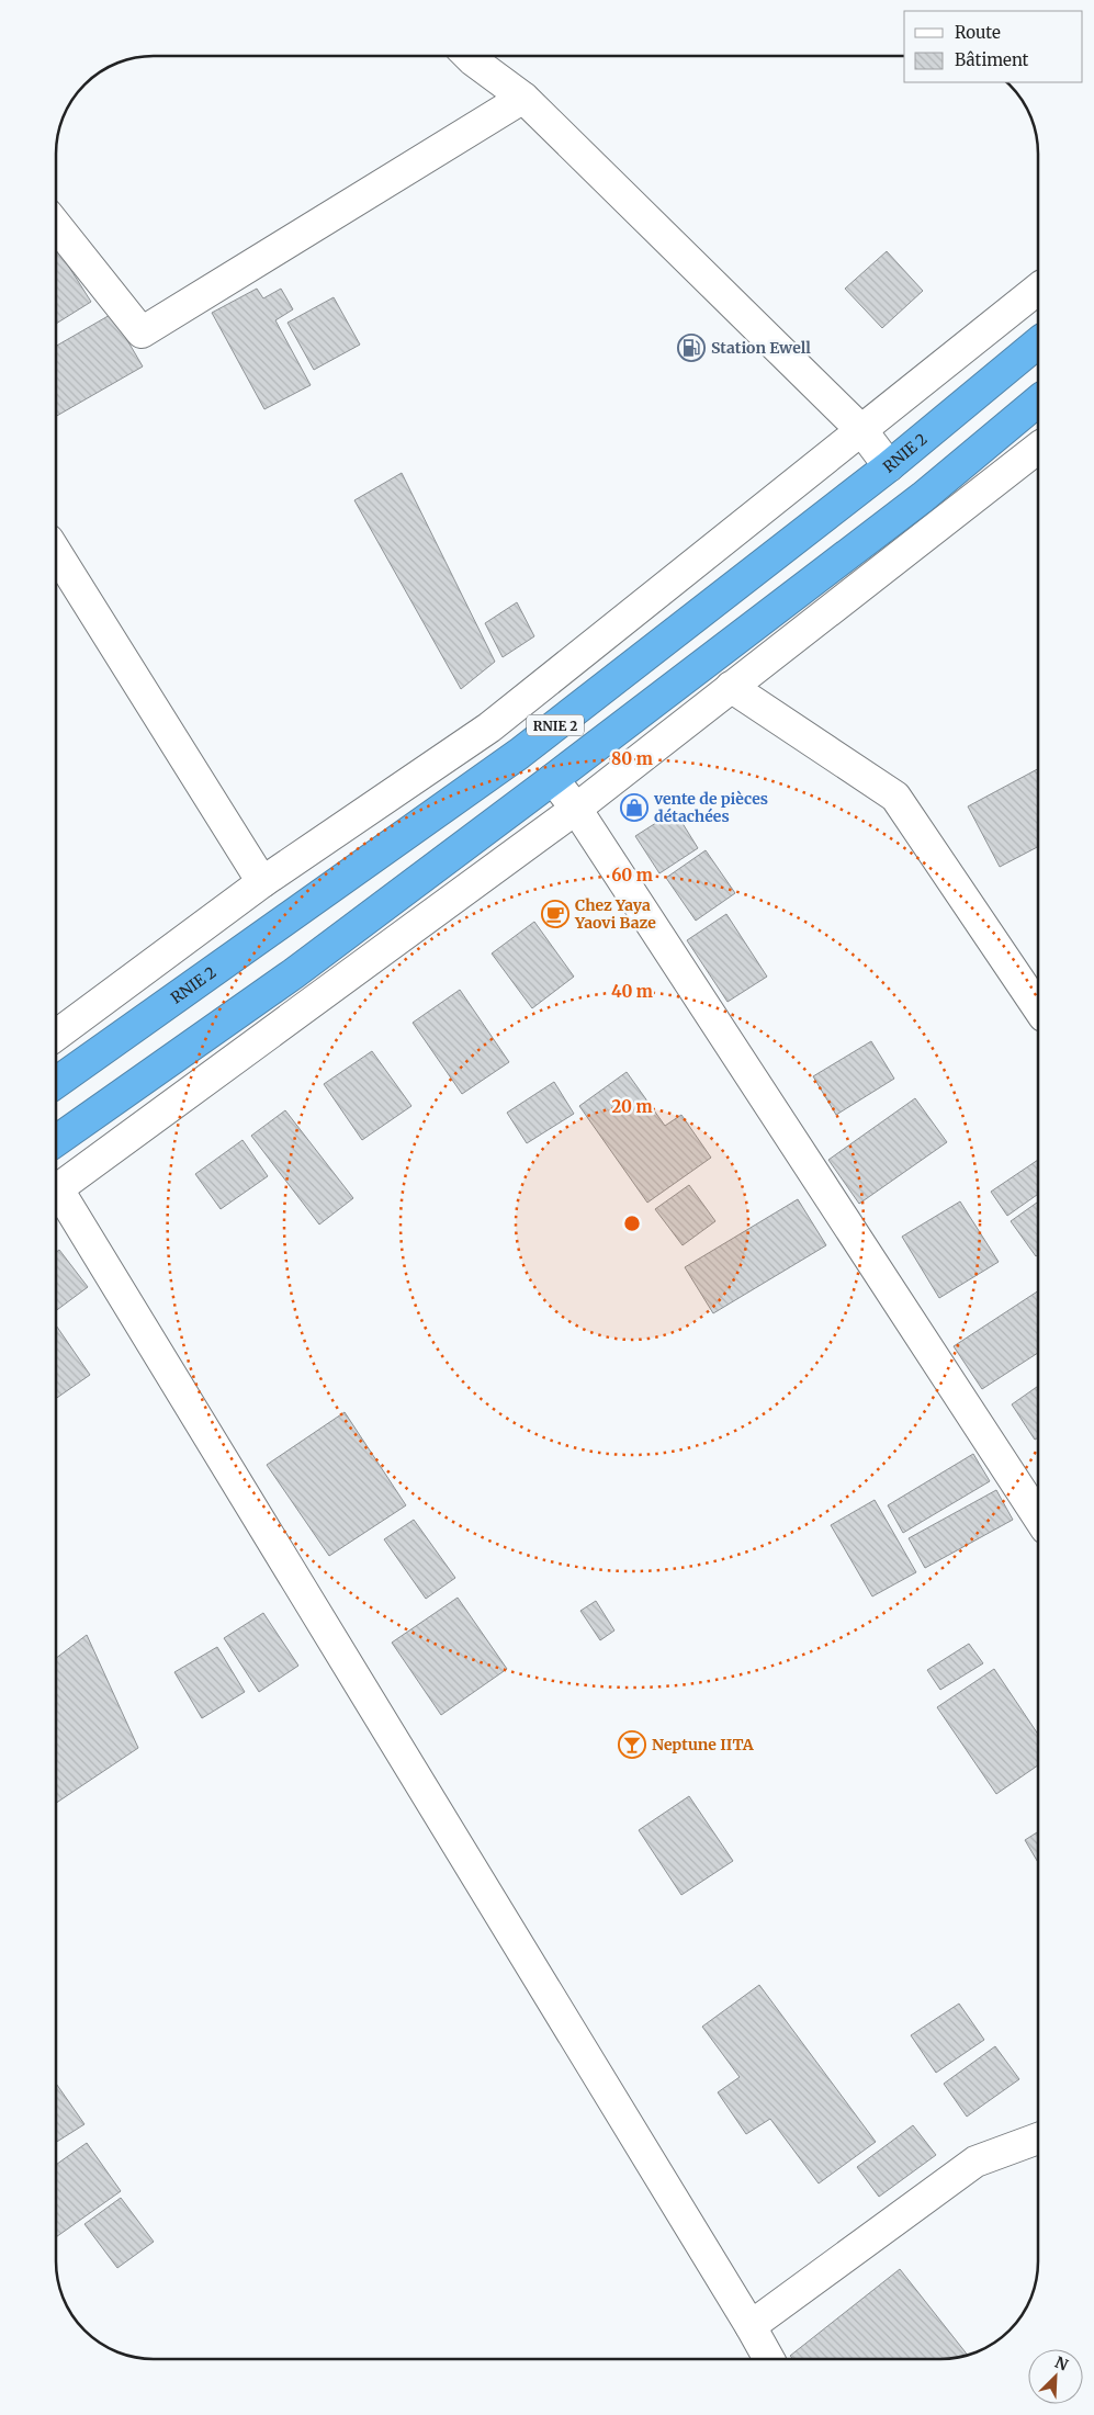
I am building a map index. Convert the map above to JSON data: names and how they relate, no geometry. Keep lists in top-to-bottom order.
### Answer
{
  "streets": {
    "highway": ["RNIE 2"]
  },
  "places": {
    "fuel station": ["Station Ewell"],
    "shop": ["vente de pièces détachées"],
    "cafe": ["Chez Yaya Yaovi Baze"],
    "bar": ["Neptune IITA"]
  },
  "legend": ["Route", "Bâtiment"],
  "north": "top right",
  "rings": [
    "80 m",
    "60 m",
    "40 m",
    "20 m"
  ]
}
